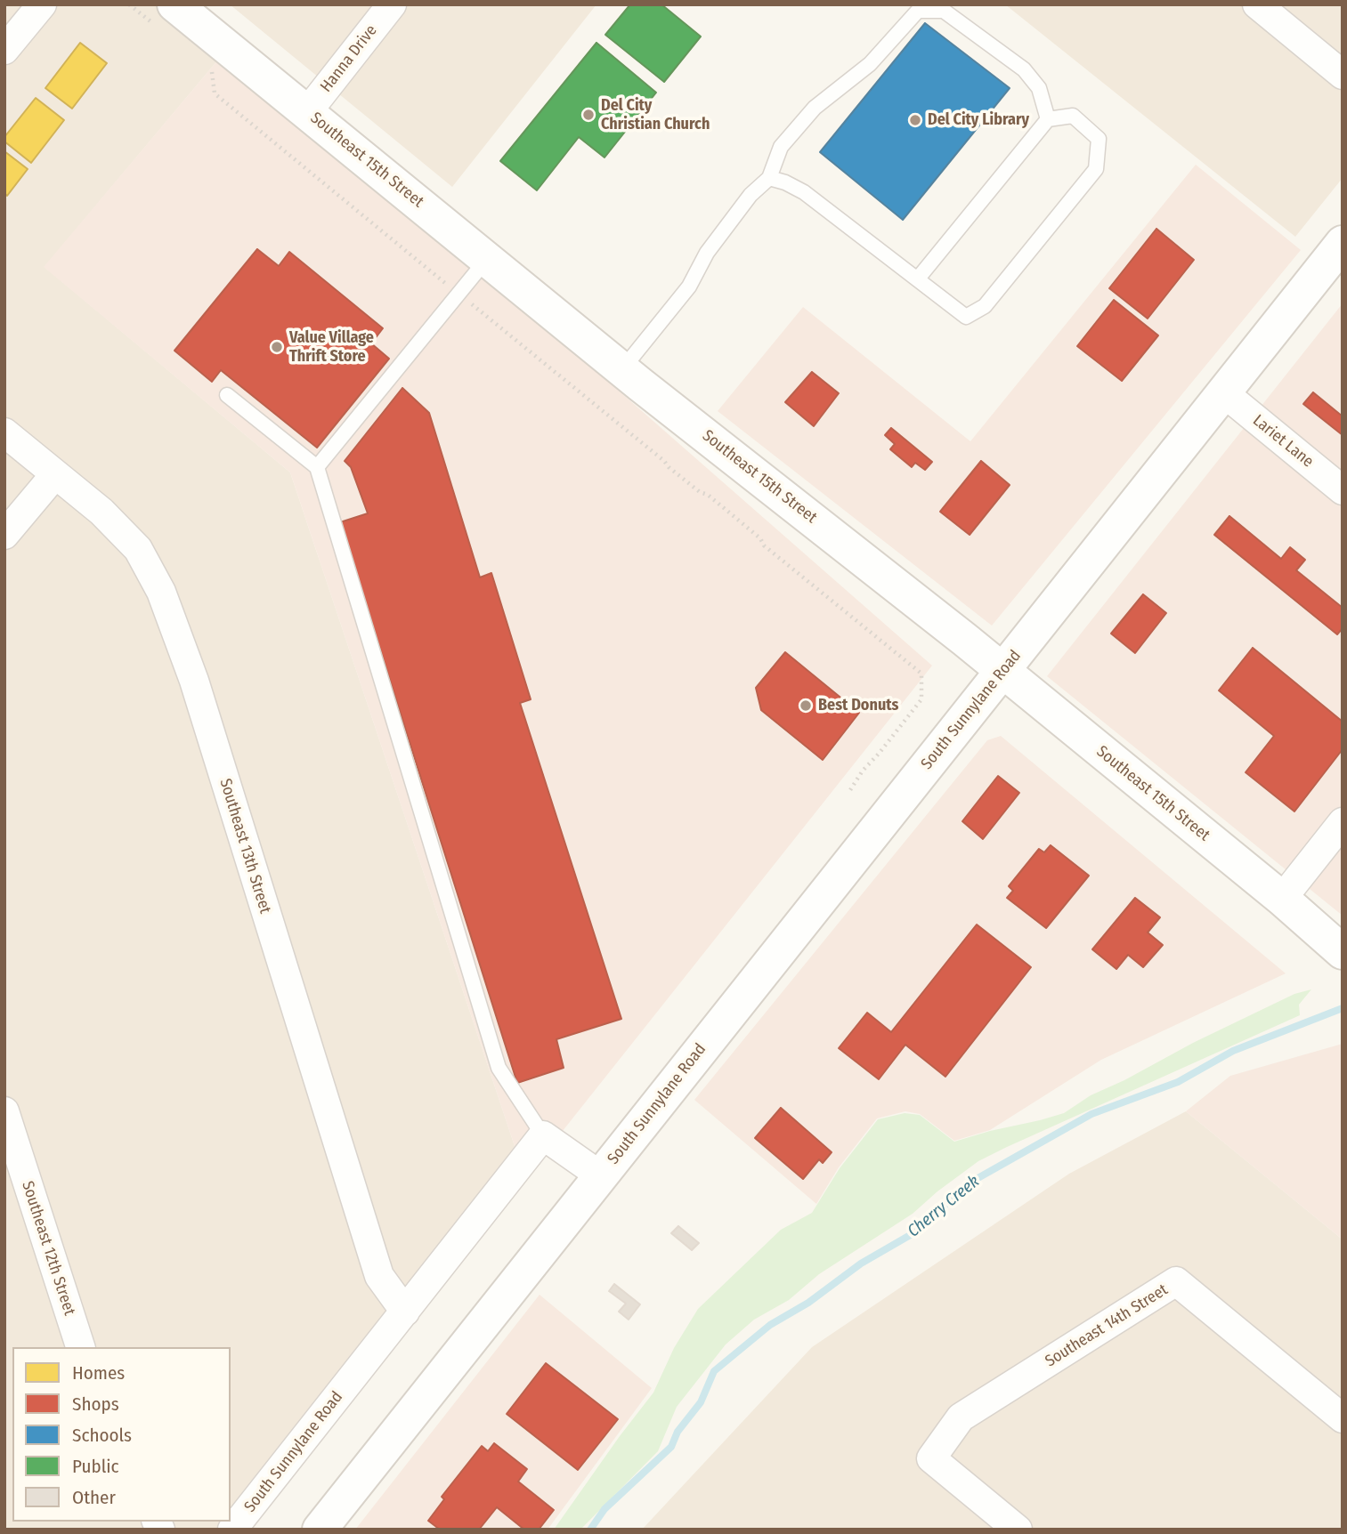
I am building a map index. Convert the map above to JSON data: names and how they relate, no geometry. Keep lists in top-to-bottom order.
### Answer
{
  "streets": {
    "main road": ["Southeast 15th Street", "South Sunnylane Road"],
    "street": [
      "Hanna Drive",
      "Lariet Lane",
      "Southeast 13th Street",
      "Southeast 12th Street",
      "Southeast 14th Street"
    ]
  },
  "crossings": [
    ["Hanna Drive", "Southeast 15th Street"],
    ["Southeast 15th Street", "South Sunnylane Road"],
    ["Lariet Lane", "South Sunnylane Road"],
    ["South Sunnylane Road", "Southeast 13th Street"]
  ],
  "water": ["Cherry Creek"],
  "places": [
    "Del City Christian Church",
    "Del City Library",
    "Value Village Thrift Store",
    "Best Donuts"
  ],
  "legend": [
    "Homes",
    "Shops",
    "Schools",
    "Public",
    "Other"
  ]
}
